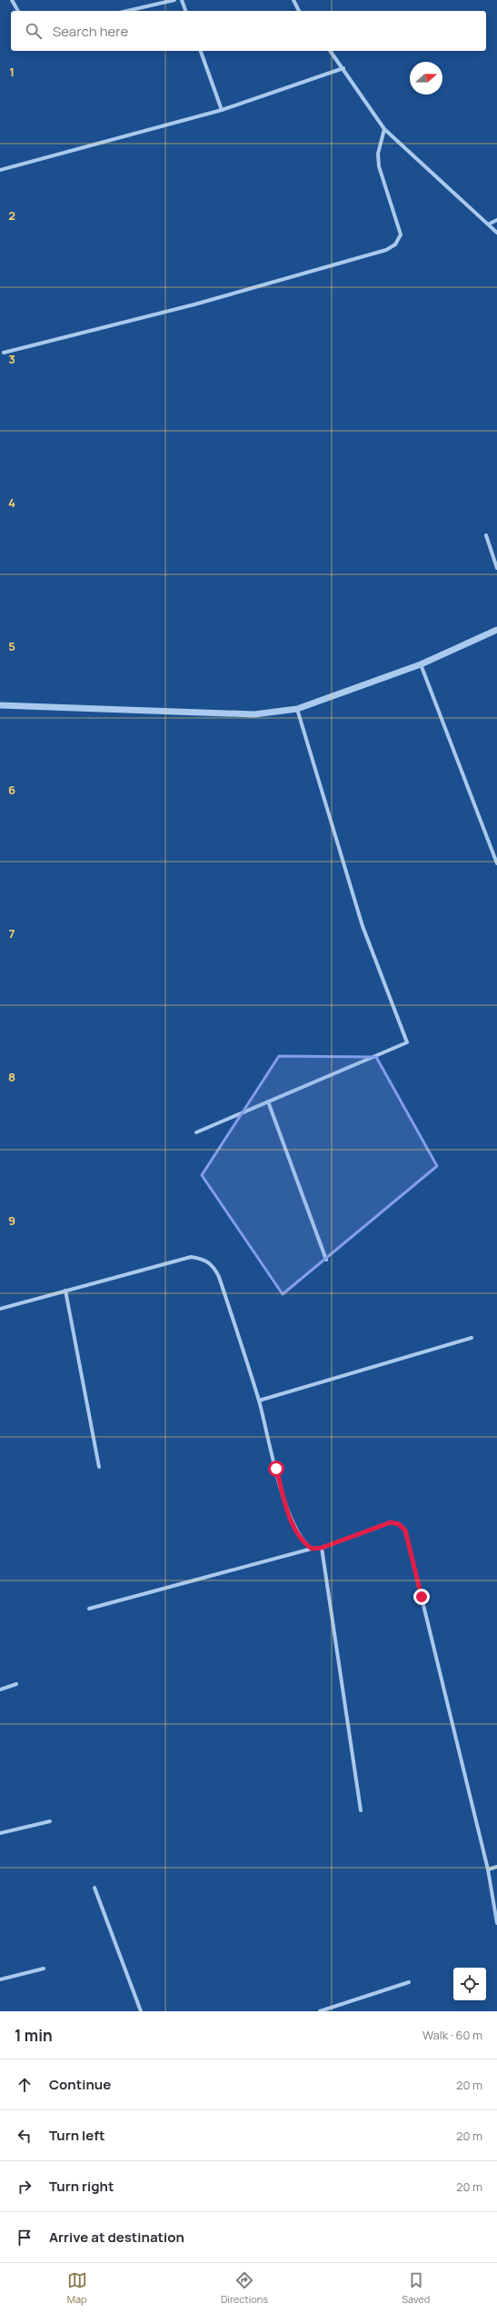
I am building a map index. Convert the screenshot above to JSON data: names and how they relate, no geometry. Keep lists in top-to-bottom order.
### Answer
{
  "north": "right",
  "page": {
    "search": "Search here",
    "heading": ["1 min", "Walk · 60 m"],
    "list": [
      ["Continue", "20 m"],
      ["Turn left", "20 m"],
      ["Turn right", "20 m"],
      "Arrive at destination"
    ],
    "nav": ["Map", "Directions", "Saved"]
  },
  "grid": {
    "rows": [
      "1",
      "2",
      "3",
      "4",
      "5",
      "6",
      "7",
      "8",
      "9"
    ]
  }
}
